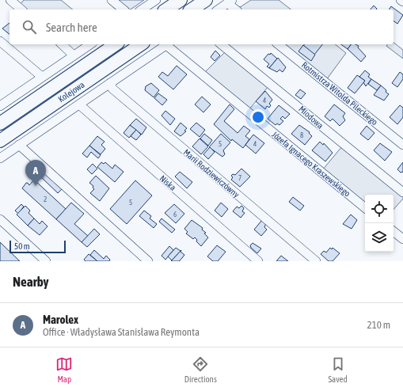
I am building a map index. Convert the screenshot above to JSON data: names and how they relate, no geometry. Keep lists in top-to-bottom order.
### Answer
{
  "streets": {
    "highway": ["Kolejowa"],
    "street": [
      "Rotmistrza Witolda Pileckiego",
      "Miodowa",
      "Józefa Ignacego Kraszewskiego",
      "Marii Rodziewiczówny",
      "Niska"
    ]
  },
  "house_numbers": [
    "4",
    "8",
    "5",
    "4",
    "7",
    "2",
    "5",
    "6"
  ],
  "scale_bar": "50 m",
  "page": {
    "search": "Search here",
    "pins": "A",
    "scale": "50 m",
    "heading": "Nearby",
    "list": [
      {
        "mark": "A",
        "name": "Marolex",
        "note": "Office · Władysława Stanisława Reymonta",
        "value": "210 m"
      }
    ],
    "nav": ["Map", "Directions", "Saved"]
  }
}
